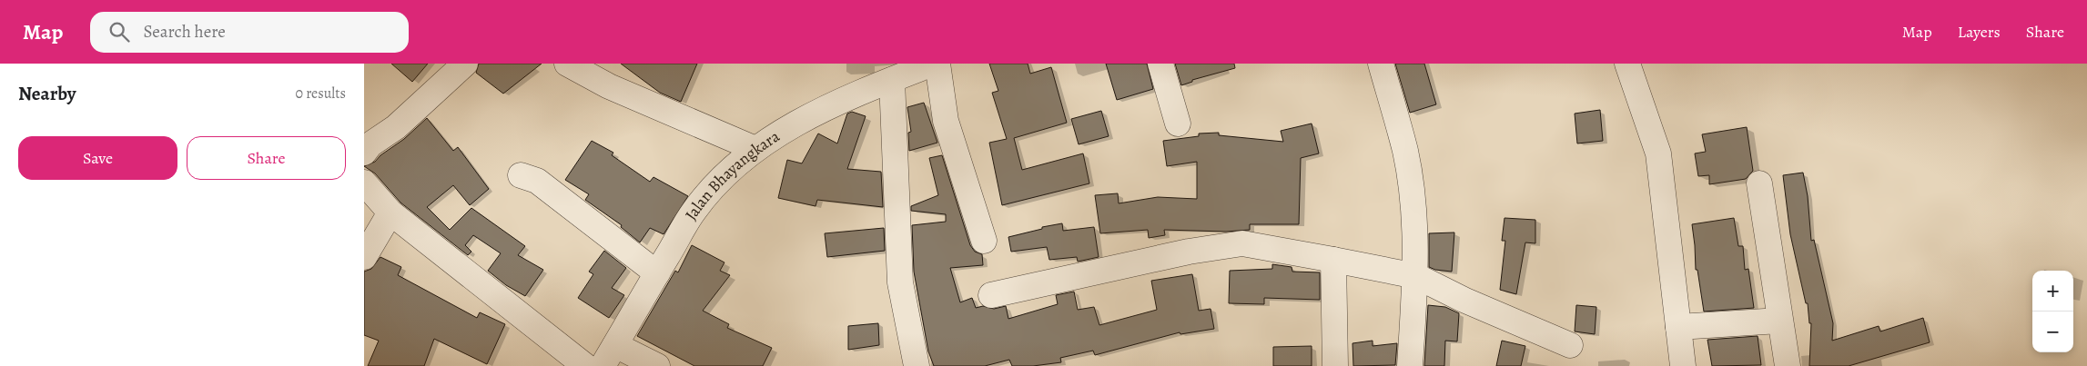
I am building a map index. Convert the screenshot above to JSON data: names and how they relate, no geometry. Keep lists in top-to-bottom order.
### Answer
{
  "streets": {
    "street": ["Jalan Bhayangkara"]
  },
  "page": {
    "header": "Map",
    "search": "Search here",
    "nav": ["Map", "Layers", "Share"],
    "heading": ["Nearby", "0 results"],
    "buttons": ["Save", "Share"],
    "map_buttons": ["+", "−"]
  }
}
